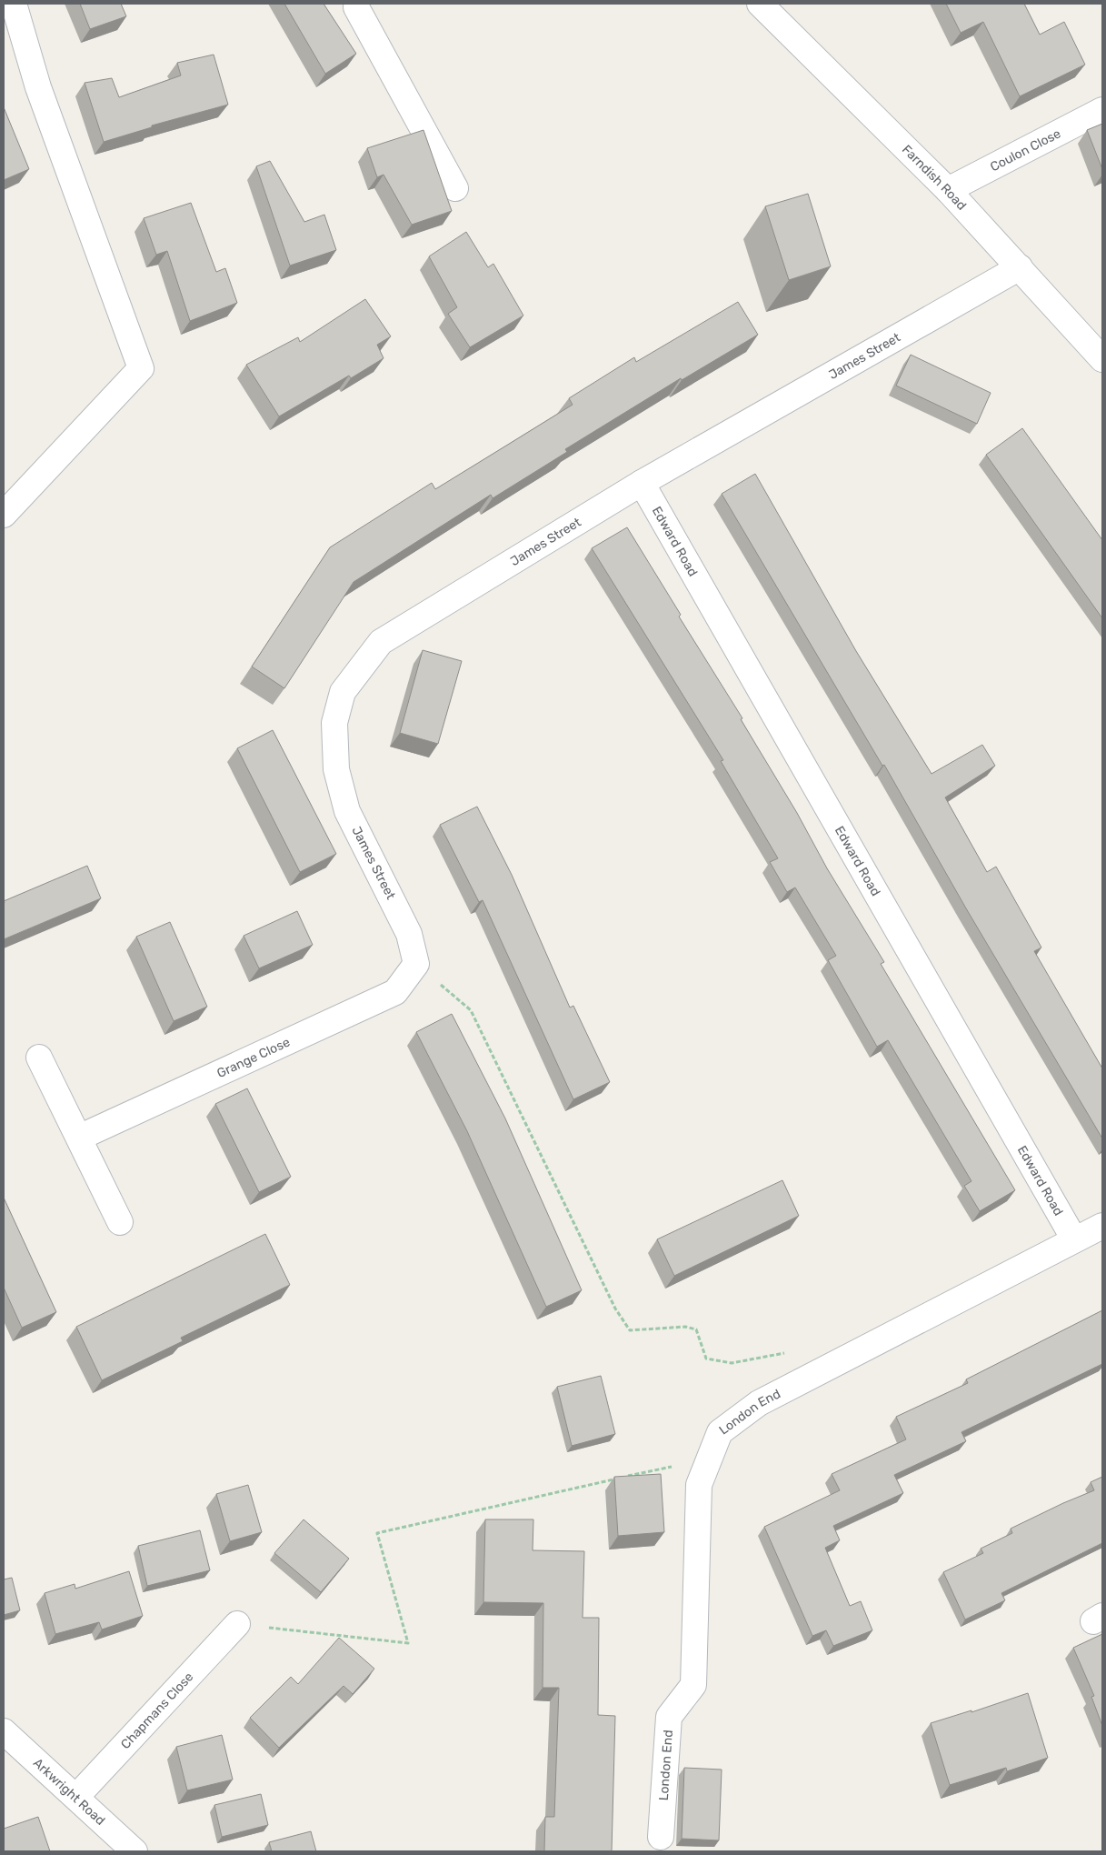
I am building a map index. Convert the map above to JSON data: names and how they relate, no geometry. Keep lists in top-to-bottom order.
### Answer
{
  "streets": {
    "street": [
      "Coulon Close",
      "Farndish Road",
      "James Street",
      "Edward Road",
      "Grange Close",
      "London End",
      "Chapmans Close",
      "Arkwright Road"
    ]
  },
  "crossings": [
    ["Coulon Close", "Farndish Road"],
    ["Farndish Road", "James Street"],
    ["James Street", "Edward Road"],
    ["James Street", "Grange Close"],
    ["Edward Road", "London End"],
    ["Chapmans Close", "Arkwright Road"]
  ]
}
